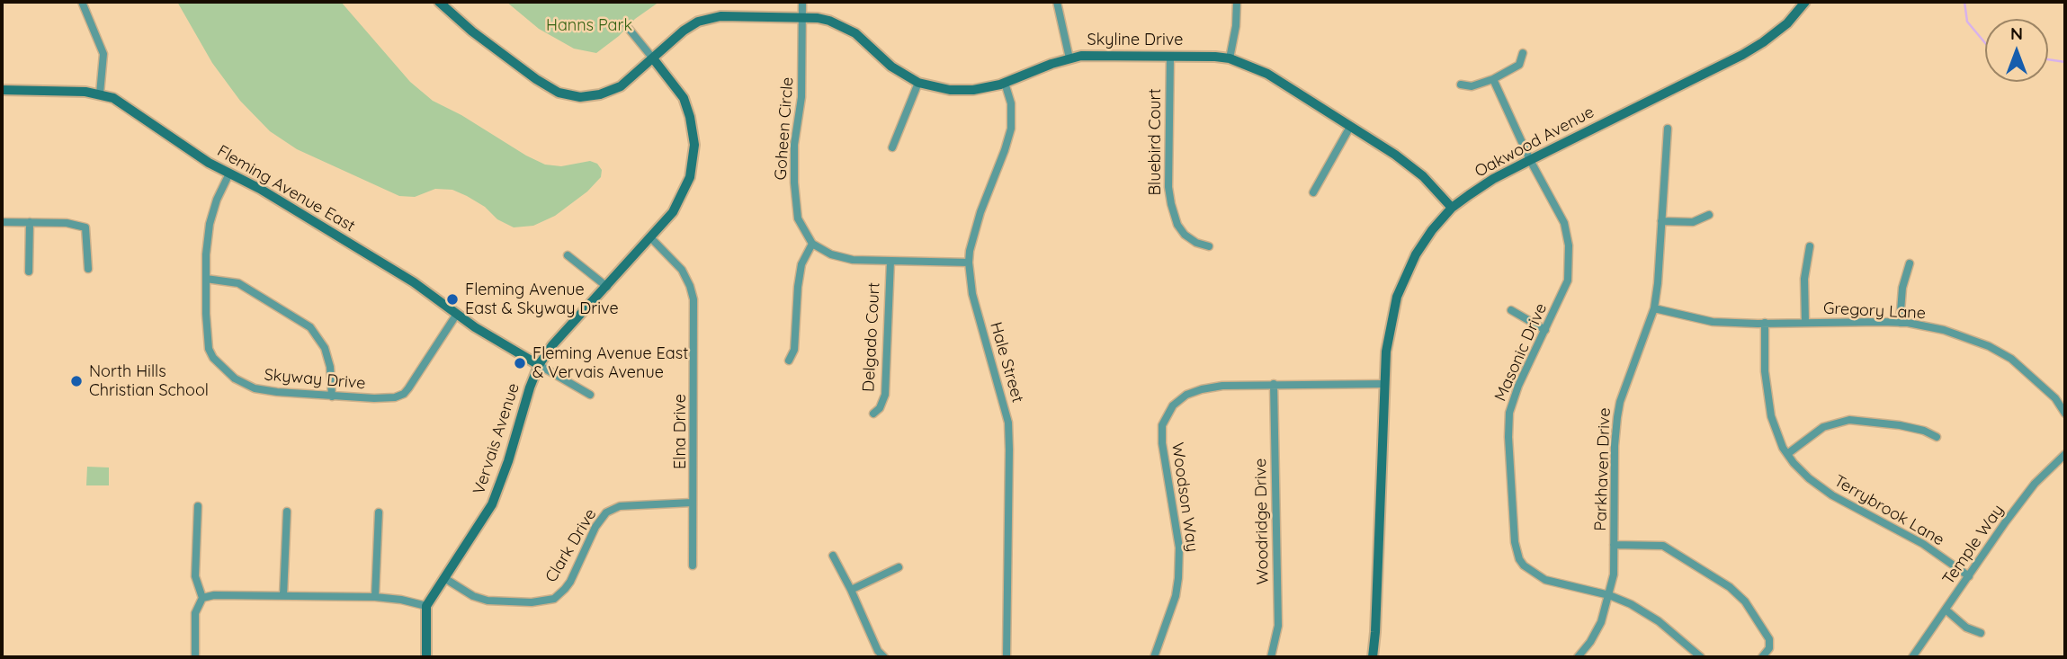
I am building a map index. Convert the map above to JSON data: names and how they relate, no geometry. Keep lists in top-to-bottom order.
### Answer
{
  "streets": {
    "street": [
      "Skyline Drive",
      "Goheen Circle",
      "Bluebird Court",
      "Oakwood Avenue",
      "Fleming Avenue East",
      "Gregory Lane",
      "Delgado Court",
      "Masonic Drive",
      "Hale Street",
      "Skyway Drive",
      "Elna Drive",
      "Vervais Avenue",
      "Parkhaven Drive",
      "Woodson Way",
      "Terrybrook Lane",
      "Woodridge Drive",
      "Temple Way",
      "Clark Drive"
    ]
  },
  "crossings": [
    ["Skyline Drive", "Goheen Circle"],
    ["Skyline Drive", "Bluebird Court"],
    ["Skyline Drive", "Oakwood Avenue"],
    ["Skyline Drive", "Hale Street"],
    ["Skyline Drive", "Vervais Avenue"],
    ["Oakwood Avenue", "Masonic Drive"],
    ["Oakwood Avenue", "Woodson Way"],
    ["Fleming Avenue East", "Skyway Drive"],
    ["Fleming Avenue East", "Vervais Avenue"],
    ["Gregory Lane", "Parkhaven Drive"],
    ["Gregory Lane", "Terrybrook Lane"],
    ["Masonic Drive", "Parkhaven Drive"],
    ["Elna Drive", "Vervais Avenue"],
    ["Elna Drive", "Clark Drive"],
    ["Vervais Avenue", "Clark Drive"],
    ["Woodson Way", "Woodridge Drive"],
    ["Terrybrook Lane", "Temple Way"]
  ],
  "parks": ["Hanns Park"],
  "places": ["Fleming Avenue East & Skyway Drive", "Fleming Avenue East & Vervais Avenue", "North Hills Christian School"],
  "north": "top"
}
